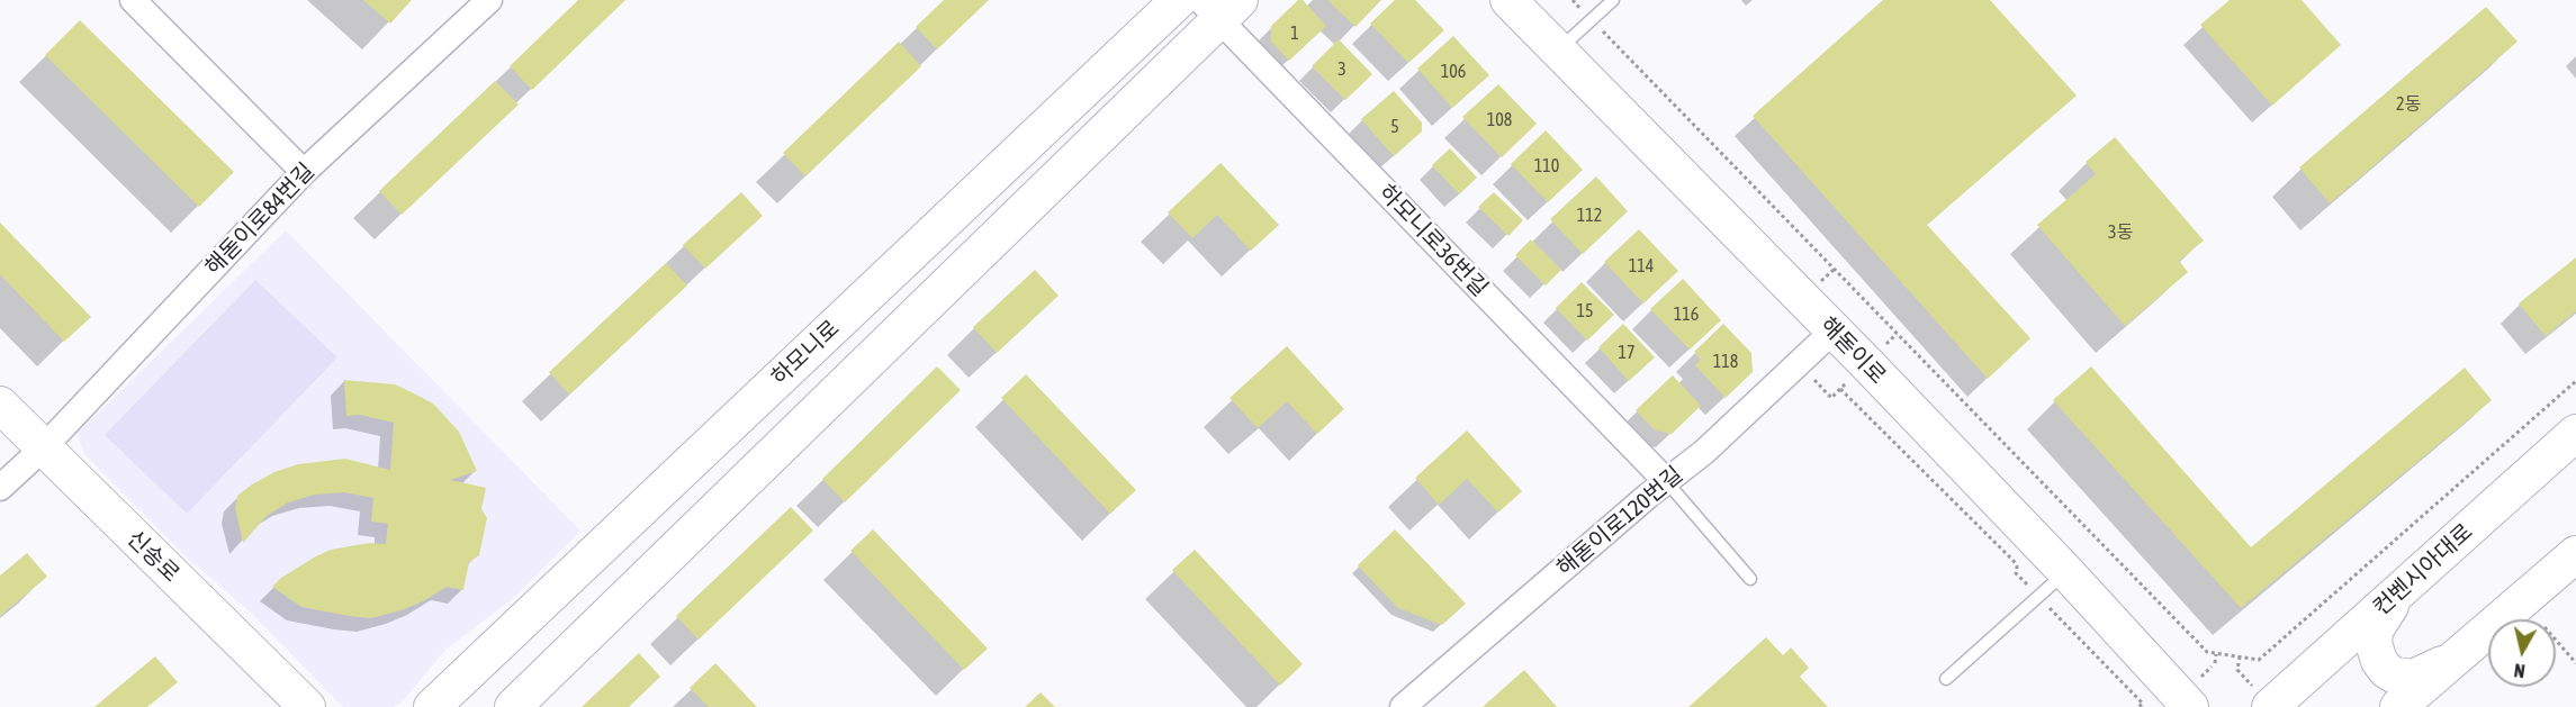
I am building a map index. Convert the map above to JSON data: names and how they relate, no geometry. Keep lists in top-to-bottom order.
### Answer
{
  "streets": {
    "street": [
      "해돋이로84번길",
      "하모니로36번길",
      "해돋이로",
      "하모니로",
      "해돋이로120번길",
      "신송로",
      "컨벤시아대로"
    ]
  },
  "crossings": [
    ["해돋이로84번길", "신송로"],
    ["하모니로36번길", "해돋이로120번길"],
    ["해돋이로", "해돋이로120번길"]
  ],
  "house_numbers": [
    "1",
    "3",
    "106",
    "2동",
    "108",
    "5",
    "110",
    "112",
    "3동",
    "114",
    "15",
    "116",
    "17",
    "118"
  ],
  "north": "bottom"
}
